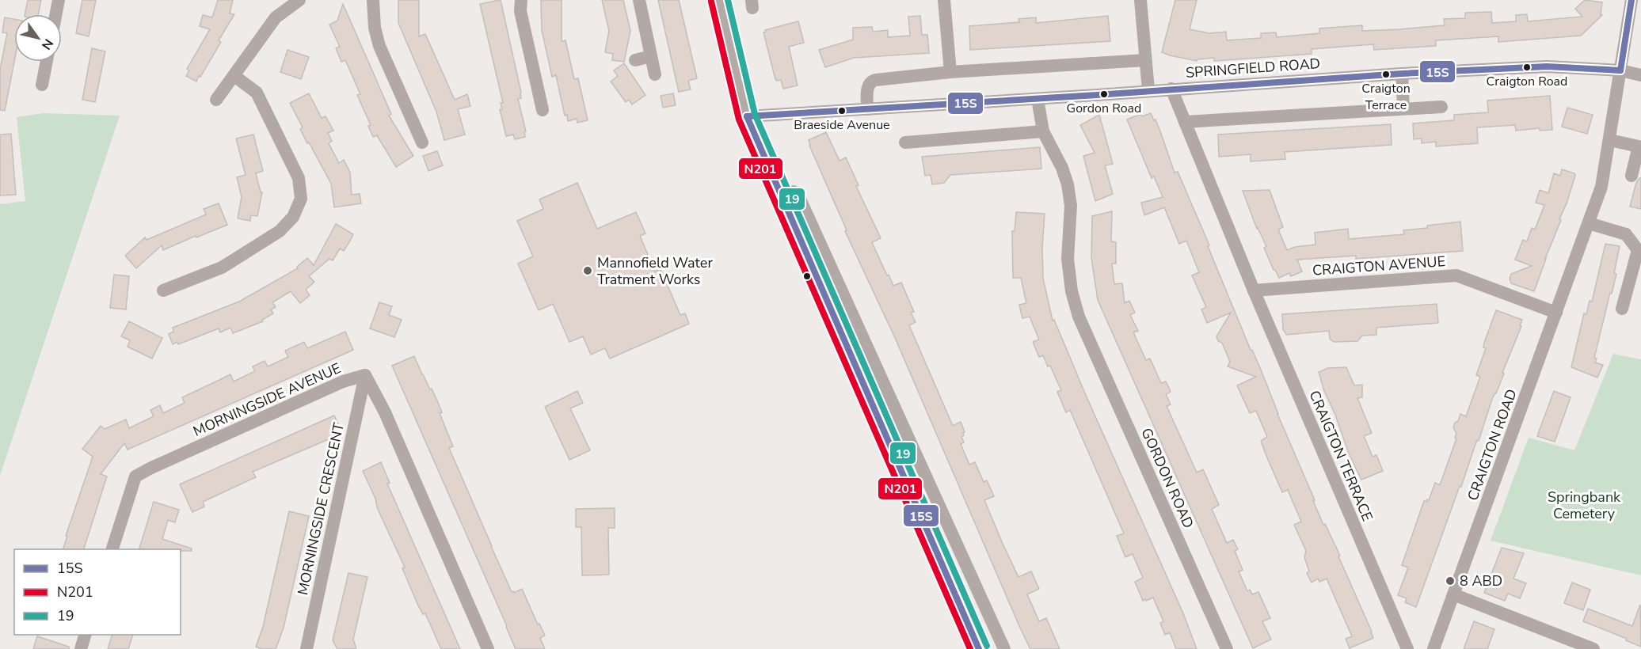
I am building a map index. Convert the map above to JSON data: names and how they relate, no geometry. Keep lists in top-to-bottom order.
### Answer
{
  "streets": {
    "street": [
      "SPRINGFIELD ROAD",
      "CRAIGTON AVENUE",
      "MORNINGSIDE AVENUE",
      "CRAIGTON ROAD",
      "CRAIGTON TERRACE",
      "GORDON ROAD",
      "MORNINGSIDE CRESCENT"
    ]
  },
  "crossings": [
    ["SPRINGFIELD ROAD", "CRAIGTON ROAD"],
    ["SPRINGFIELD ROAD", "CRAIGTON TERRACE"],
    ["SPRINGFIELD ROAD", "GORDON ROAD"],
    ["CRAIGTON AVENUE", "CRAIGTON ROAD"],
    ["CRAIGTON AVENUE", "CRAIGTON TERRACE"],
    ["MORNINGSIDE AVENUE", "MORNINGSIDE CRESCENT"]
  ],
  "parks": ["Springbank Cemetery"],
  "places": [
    "Craigton Road",
    "Craigton Terrace",
    "Gordon Road",
    "Braeside Avenue",
    "Mannofield Water Tratment Works",
    "8 ABD"
  ],
  "lines": ["transit line 15S", "transit line 19", "transit line N201"],
  "legend": ["15S", "N201", "19"],
  "north": "bottom right"
}
